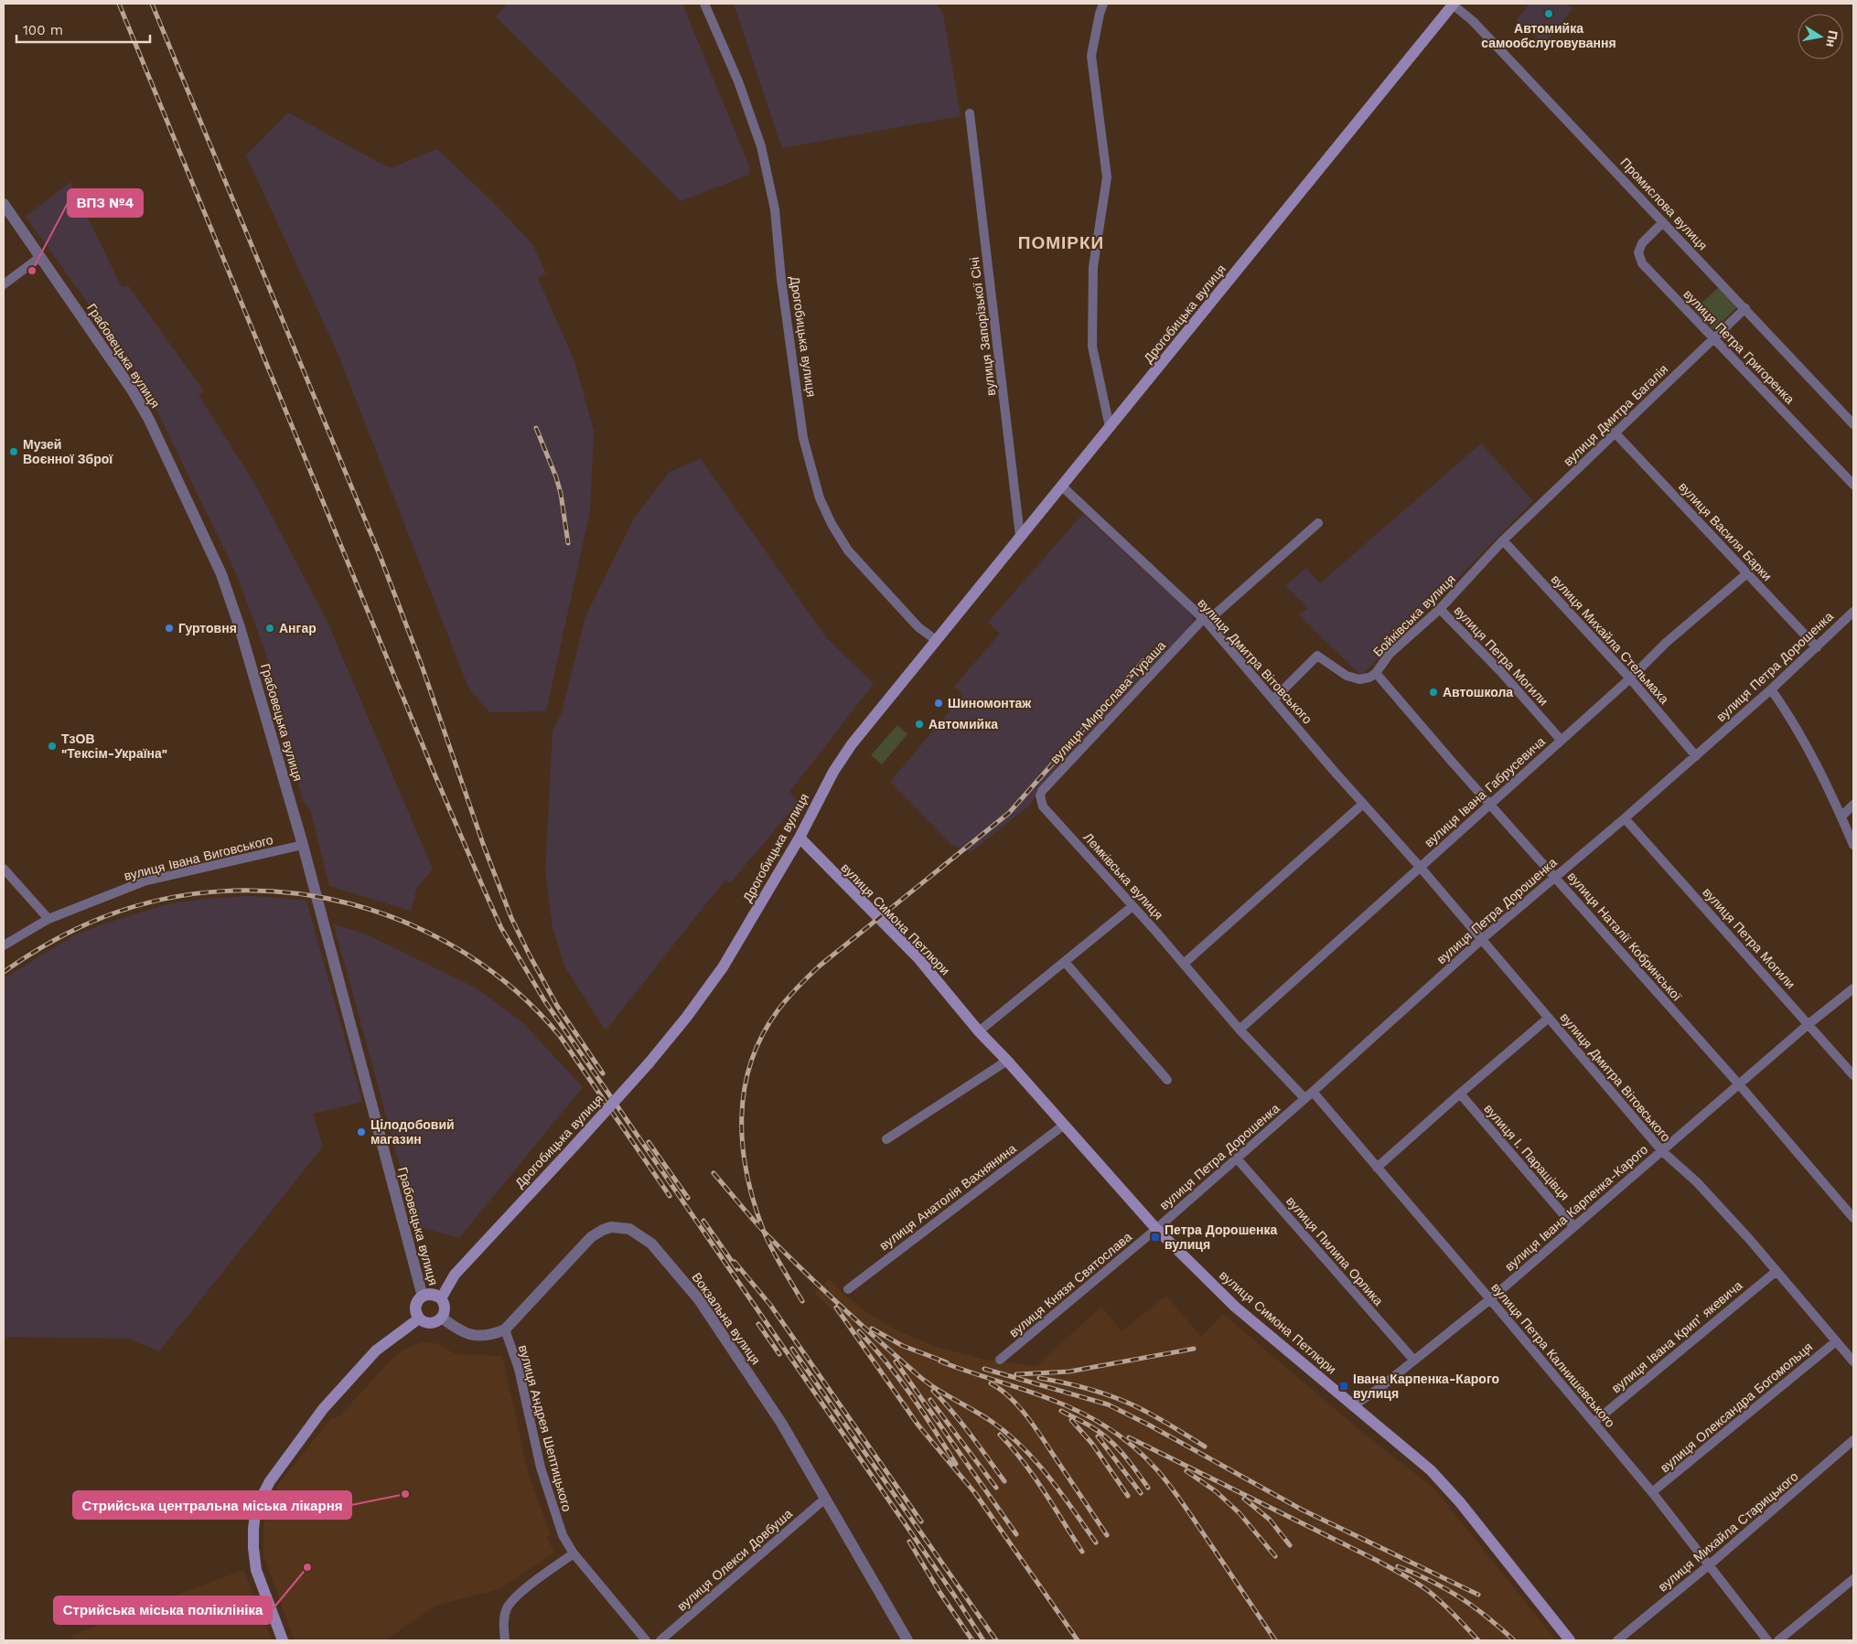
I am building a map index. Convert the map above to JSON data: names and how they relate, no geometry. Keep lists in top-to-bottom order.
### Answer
{
  "streets": {
    "main road": ["Дрогобицька вулиця", "вулиця Симона Петлюри"],
    "street": [
      "Промислова вулиця",
      "вулиця Запорізької Січі",
      "вулиця Петра Григоренка",
      "Грабовецька вулиця",
      "вулиця Дмитра Багалія",
      "вулиця Василя Барки",
      "Бойківська вулиця",
      "вулиця Михайла Стельмаха",
      "вулиця Петра Могили",
      "вулиця Дмитра Вітовського",
      "вулиця Петра Дорошенка",
      "вулиця Мирослава Тураша",
      "вулиця Івана Габрусевича",
      "вулиця Івана Виговського",
      "Лемківська вулиця",
      "вулиця Наталії Кобринської",
      "вулиця І. Паращівця",
      "вулиця Анатолія Вахнянина",
      "вулиця Івана Карпенка-Карого",
      "вулиця Пилипа Орлика",
      "вулиця Князя Святослава",
      "Вокзальна вулиця",
      "вулиця Івана Крипʼякевича",
      "вулиця Петра Калнишевського",
      "вулиця Олександра Богомольця",
      "вулиця Андрея Шептицького",
      "вулиця Михайла Старицького",
      "вулиця Олекси Довбуша"
    ]
  },
  "crossings": [
    ["Промислова вулиця", "Дрогобицька вулиця"],
    ["Промислова вулиця", "вулиця Петра Григоренка"],
    ["Промислова вулиця", "вулиця Дмитра Багалія"],
    ["Дрогобицька вулиця", "вулиця Запорізької Січі"],
    ["Дрогобицька вулиця", "Грабовецька вулиця"],
    ["Дрогобицька вулиця", "вулиця Дмитра Вітовського"],
    ["Дрогобицька вулиця", "вулиця Симона Петлюри"],
    ["вулиця Петра Григоренка", "вулиця Дмитра Багалія"],
    ["Грабовецька вулиця", "вулиця Івана Виговського"],
    ["вулиця Дмитра Багалія", "вулиця Василя Барки"],
    ["вулиця Дмитра Багалія", "Бойківська вулиця"],
    ["вулиця Дмитра Багалія", "вулиця Михайла Стельмаха"],
    ["вулиця Василя Барки", "вулиця Петра Дорошенка"],
    ["вулиця Василя Барки", "вулиця Івана Габрусевича"],
    ["Бойківська вулиця", "вулиця Михайла Стельмаха"],
    ["Бойківська вулиця", "вулиця Петра Могили"],
    ["Бойківська вулиця", "вулиця Дмитра Вітовського"],
    ["Бойківська вулиця", "вулиця Наталії Кобринської"],
    ["вулиця Михайла Стельмаха", "вулиця Петра Дорошенка"],
    ["вулиця Михайла Стельмаха", "вулиця Івана Габрусевича"],
    ["вулиця Петра Могили", "вулиця Петра Дорошенка"],
    ["вулиця Петра Могили", "вулиця Івана Габрусевича"],
    ["вулиця Петра Могили", "вулиця Івана Карпенка-Карого"],
    ["вулиця Дмитра Вітовського", "вулиця Петра Дорошенка"],
    ["вулиця Дмитра Вітовського", "вулиця Мирослава Тураша"],
    ["вулиця Дмитра Вітовського", "вулиця Івана Габрусевича"],
    ["вулиця Дмитра Вітовського", "вулиця Івана Карпенка-Карого"],
    ["вулиця Дмитра Вітовського", "вулиця Івана Крипʼякевича"],
    ["вулиця Дмитра Вітовського", "вулиця Олександра Богомольця"],
    ["вулиця Петра Дорошенка", "Лемківська вулиця"],
    ["вулиця Петра Дорошенка", "вулиця Симона Петлюри"],
    ["вулиця Петра Дорошенка", "вулиця Наталії Кобринської"],
    ["вулиця Петра Дорошенка", "вулиця Пилипа Орлика"],
    ["вулиця Петра Дорошенка", "вулиця Князя Святослава"],
    ["вулиця Петра Дорошенка", "вулиця Петра Калнишевського"],
    ["вулиця Мирослава Тураша", "Лемківська вулиця"],
    ["вулиця Івана Габрусевича", "Лемківська вулиця"],
    ["вулиця Івана Габрусевича", "вулиця Наталії Кобринської"],
    ["вулиця Симона Петлюри", "вулиця Анатолія Вахнянина"],
    ["вулиця Симона Петлюри", "вулиця Івана Карпенка-Карого"],
    ["вулиця Симона Петлюри", "вулиця Князя Святослава"],
    ["вулиця Наталії Кобринської", "вулиця Івана Карпенка-Карого"],
    ["вулиця І. Паращівця", "вулиця Івана Карпенка-Карого"],
    ["вулиця Івана Карпенка-Карого", "вулиця Пилипа Орлика"],
    ["вулиця Івана Карпенка-Карого", "вулиця Петра Калнишевського"],
    ["Вокзальна вулиця", "вулиця Андрея Шептицького"],
    ["Вокзальна вулиця", "вулиця Олекси Довбуша"],
    ["вулиця Івана Крипʼякевича", "вулиця Петра Калнишевського"],
    ["вулиця Петра Калнишевського", "вулиця Олександра Богомольця"],
    ["вулиця Петра Калнишевського", "вулиця Михайла Старицького"]
  ],
  "districts": ["ПОМІРКИ"],
  "places": {
    "other": [
      "Автомийка самообслуговування",
      "ВПЗ №4",
      "Музей Воєнної Зброї",
      "Гуртовня",
      "Ангар",
      "Автошкола",
      "Шиномонтаж",
      "Автомийка",
      "ТзОВ \"Тексім-Україна\"",
      "Цілодобовий магазин",
      "Стрийська центральна міська лікарня",
      "Стрийська міська поліклініка"
    ],
    "transit": ["Петра Дорошенка вулиця", "Івана Карпенка-Карого вулиця"]
  },
  "scale_bar": "100 m",
  "north": "right"
}
